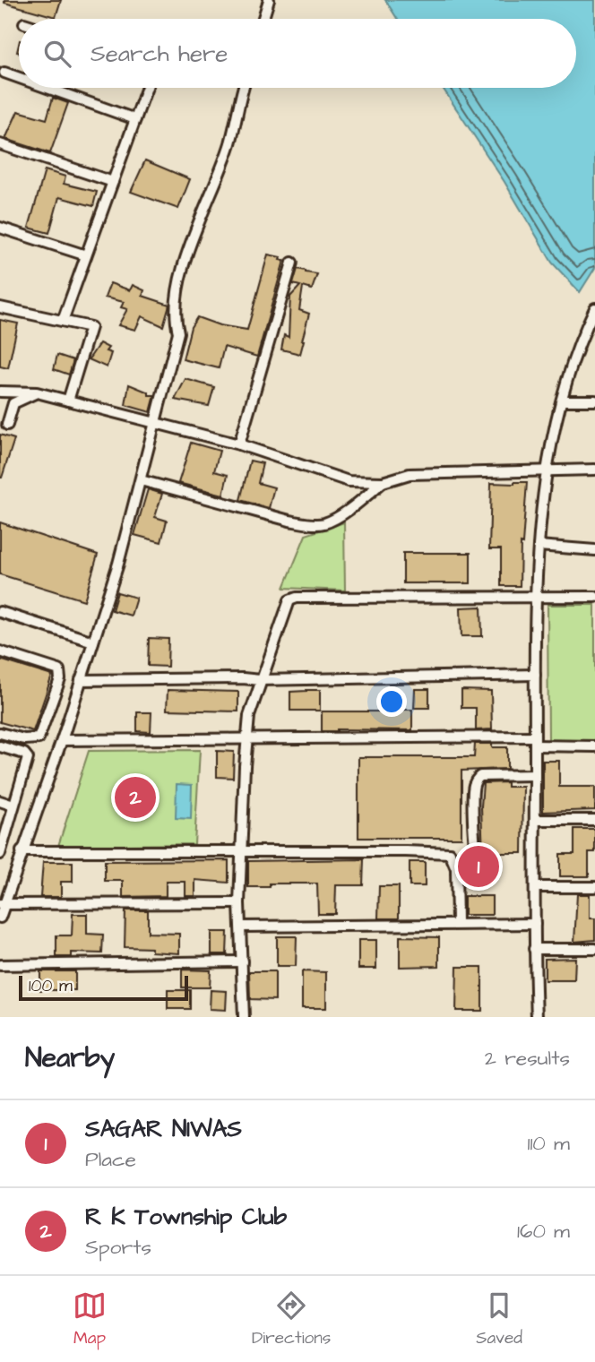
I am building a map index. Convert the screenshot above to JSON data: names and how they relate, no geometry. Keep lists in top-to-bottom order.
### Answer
{
  "scale_bar": "100 m",
  "page": {
    "search": "Search here",
    "pins": ["2", "1"],
    "scale": "100 m",
    "heading": ["Nearby", "2 results"],
    "list": [
      {
        "mark": "1",
        "name": "SAGAR NIWAS",
        "note": "Place",
        "value": "110 m"
      },
      {
        "mark": "2",
        "name": "R K Township Club",
        "note": "Sports",
        "value": "160 m"
      }
    ],
    "nav": ["Map", "Directions", "Saved"]
  }
}
